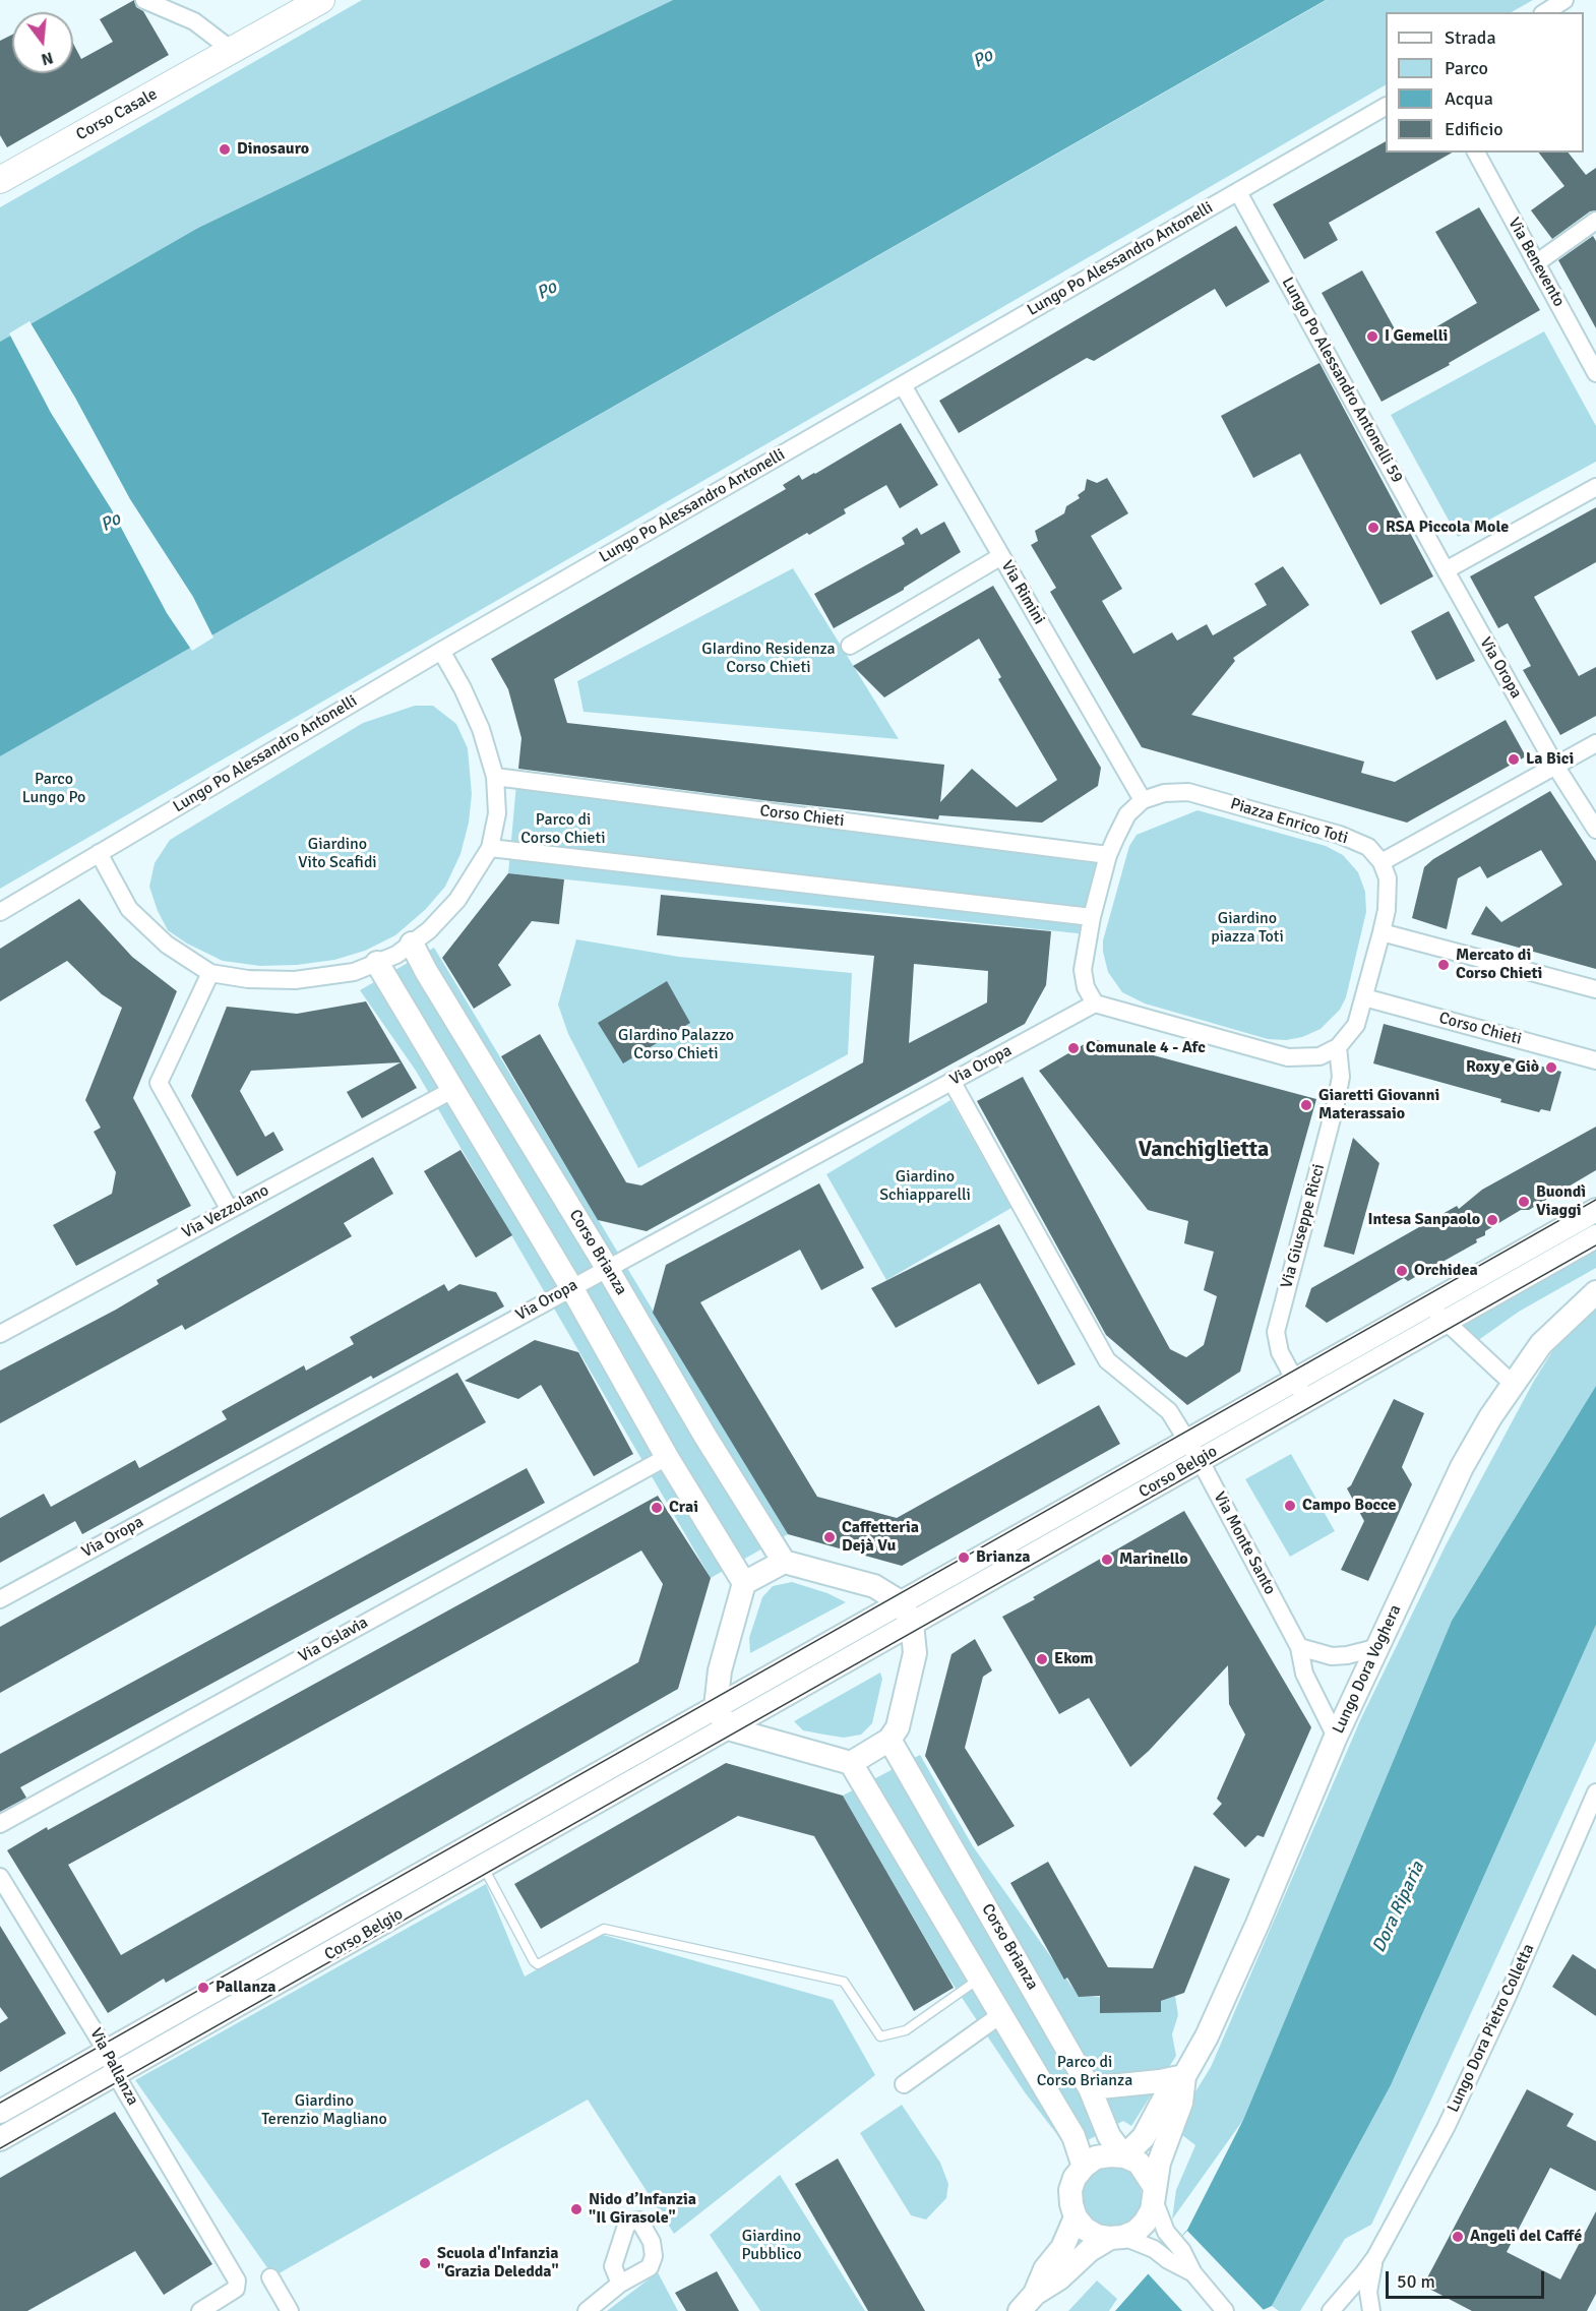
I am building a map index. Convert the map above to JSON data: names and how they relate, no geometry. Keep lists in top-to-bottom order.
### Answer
{
  "streets": {
    "main road": ["Corso Casale"],
    "street": [
      "Lungo Po Alessandro Antonelli",
      "Via Benevento",
      "Lungo Po Alessandro Antonelli 59",
      "Via Rimini",
      "Via Oropa",
      "Corso Chieti",
      "Piazza Enrico Toti",
      "Via Vezzolano",
      "Via Giuseppe Ricci",
      "Corso Brianza",
      "Corso Belgio",
      "Via Monte Santo",
      "Via Oslavia",
      "Lungo Dora Voghera",
      "Lungo Dora Pietro Colletta",
      "Via Pallanza"
    ]
  },
  "crossings": [
    ["Lungo Po Alessandro Antonelli", "Lungo Po Alessandro Antonelli 59"],
    ["Lungo Po Alessandro Antonelli", "Via Rimini"],
    ["Lungo Po Alessandro Antonelli 59", "Via Oropa"],
    ["Via Rimini", "Piazza Enrico Toti"],
    ["Via Oropa", "Corso Brianza"],
    ["Via Oropa", "Corso Belgio"],
    ["Via Giuseppe Ricci", "Corso Belgio"],
    ["Corso Brianza", "Lungo Dora Voghera"],
    ["Corso Belgio", "Via Monte Santo"],
    ["Corso Belgio", "Via Pallanza"],
    ["Via Monte Santo", "Lungo Dora Voghera"]
  ],
  "districts": ["Vanchiglietta"],
  "water": ["Po", "Dora Riparia"],
  "parks": [
    "GIardino Residenza Corso Chieti",
    "Parco Lungo Po",
    "Parco di Corso Chieti",
    "Giardino Vito Scafidi",
    "Giardino piazza Toti",
    "GIardino Palazzo Corso Chieti",
    "Giardino Schiapparelli",
    "Parco di Corso Brianza",
    "Giardino Terenzio Magliano",
    "Giardino Pubblico"
  ],
  "places": [
    "Dinosauro",
    "I Gemelli",
    "RSA Piccola Mole",
    "La Bici",
    "Mercato di Corso Chieti",
    "Comunale 4 - Afc",
    "Roxy e Giò",
    "Giaretti Giovanni Materassaio",
    "Buondì Viaggi",
    "Intesa Sanpaolo",
    "Orchidea",
    "Campo Bocce",
    "Crai",
    "Caffetteria Dejà Vu",
    "Brianza",
    "Marinello",
    "Ekom",
    "Pallanza",
    "Nido d’Infanzia \"Il Girasole\"",
    "Angeli del Caffé",
    "Scuola d'Infanzia \"Grazia Deledda\""
  ],
  "legend": [
    "Strada",
    "Parco",
    "Acqua",
    "Edificio"
  ],
  "scale_bar": "50 m",
  "north": "bottom"
}
